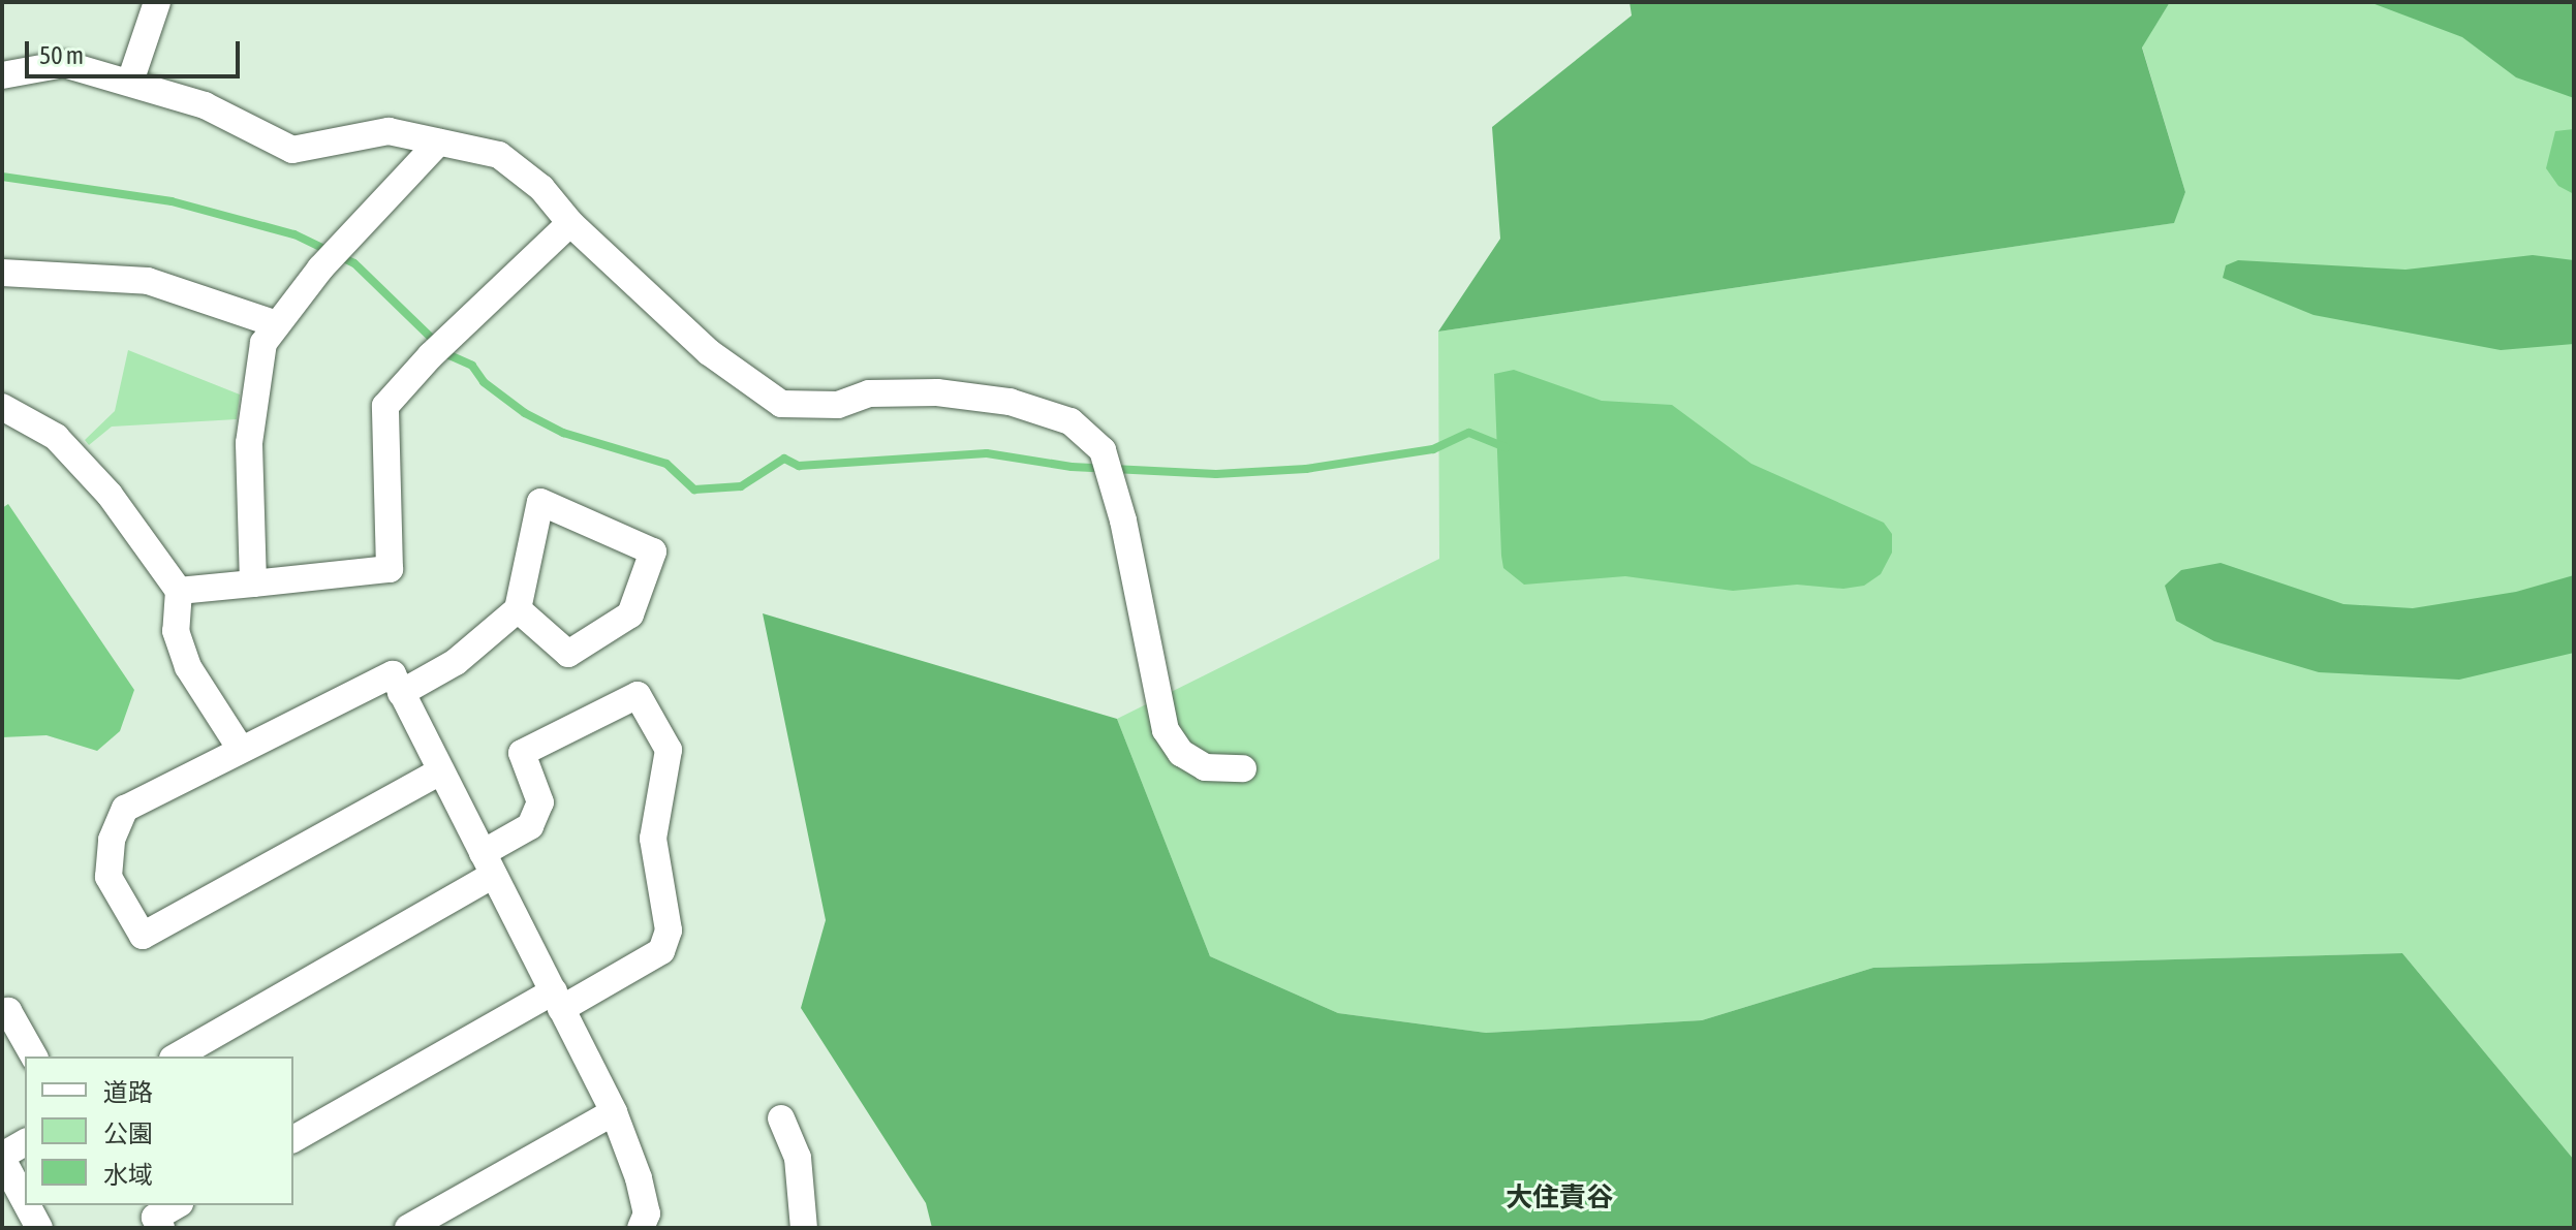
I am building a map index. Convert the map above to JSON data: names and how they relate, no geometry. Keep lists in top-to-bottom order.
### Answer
{
  "districts": ["大住責谷"],
  "legend": ["道路", "公園", "水域"],
  "scale_bar": "50 m"
}
